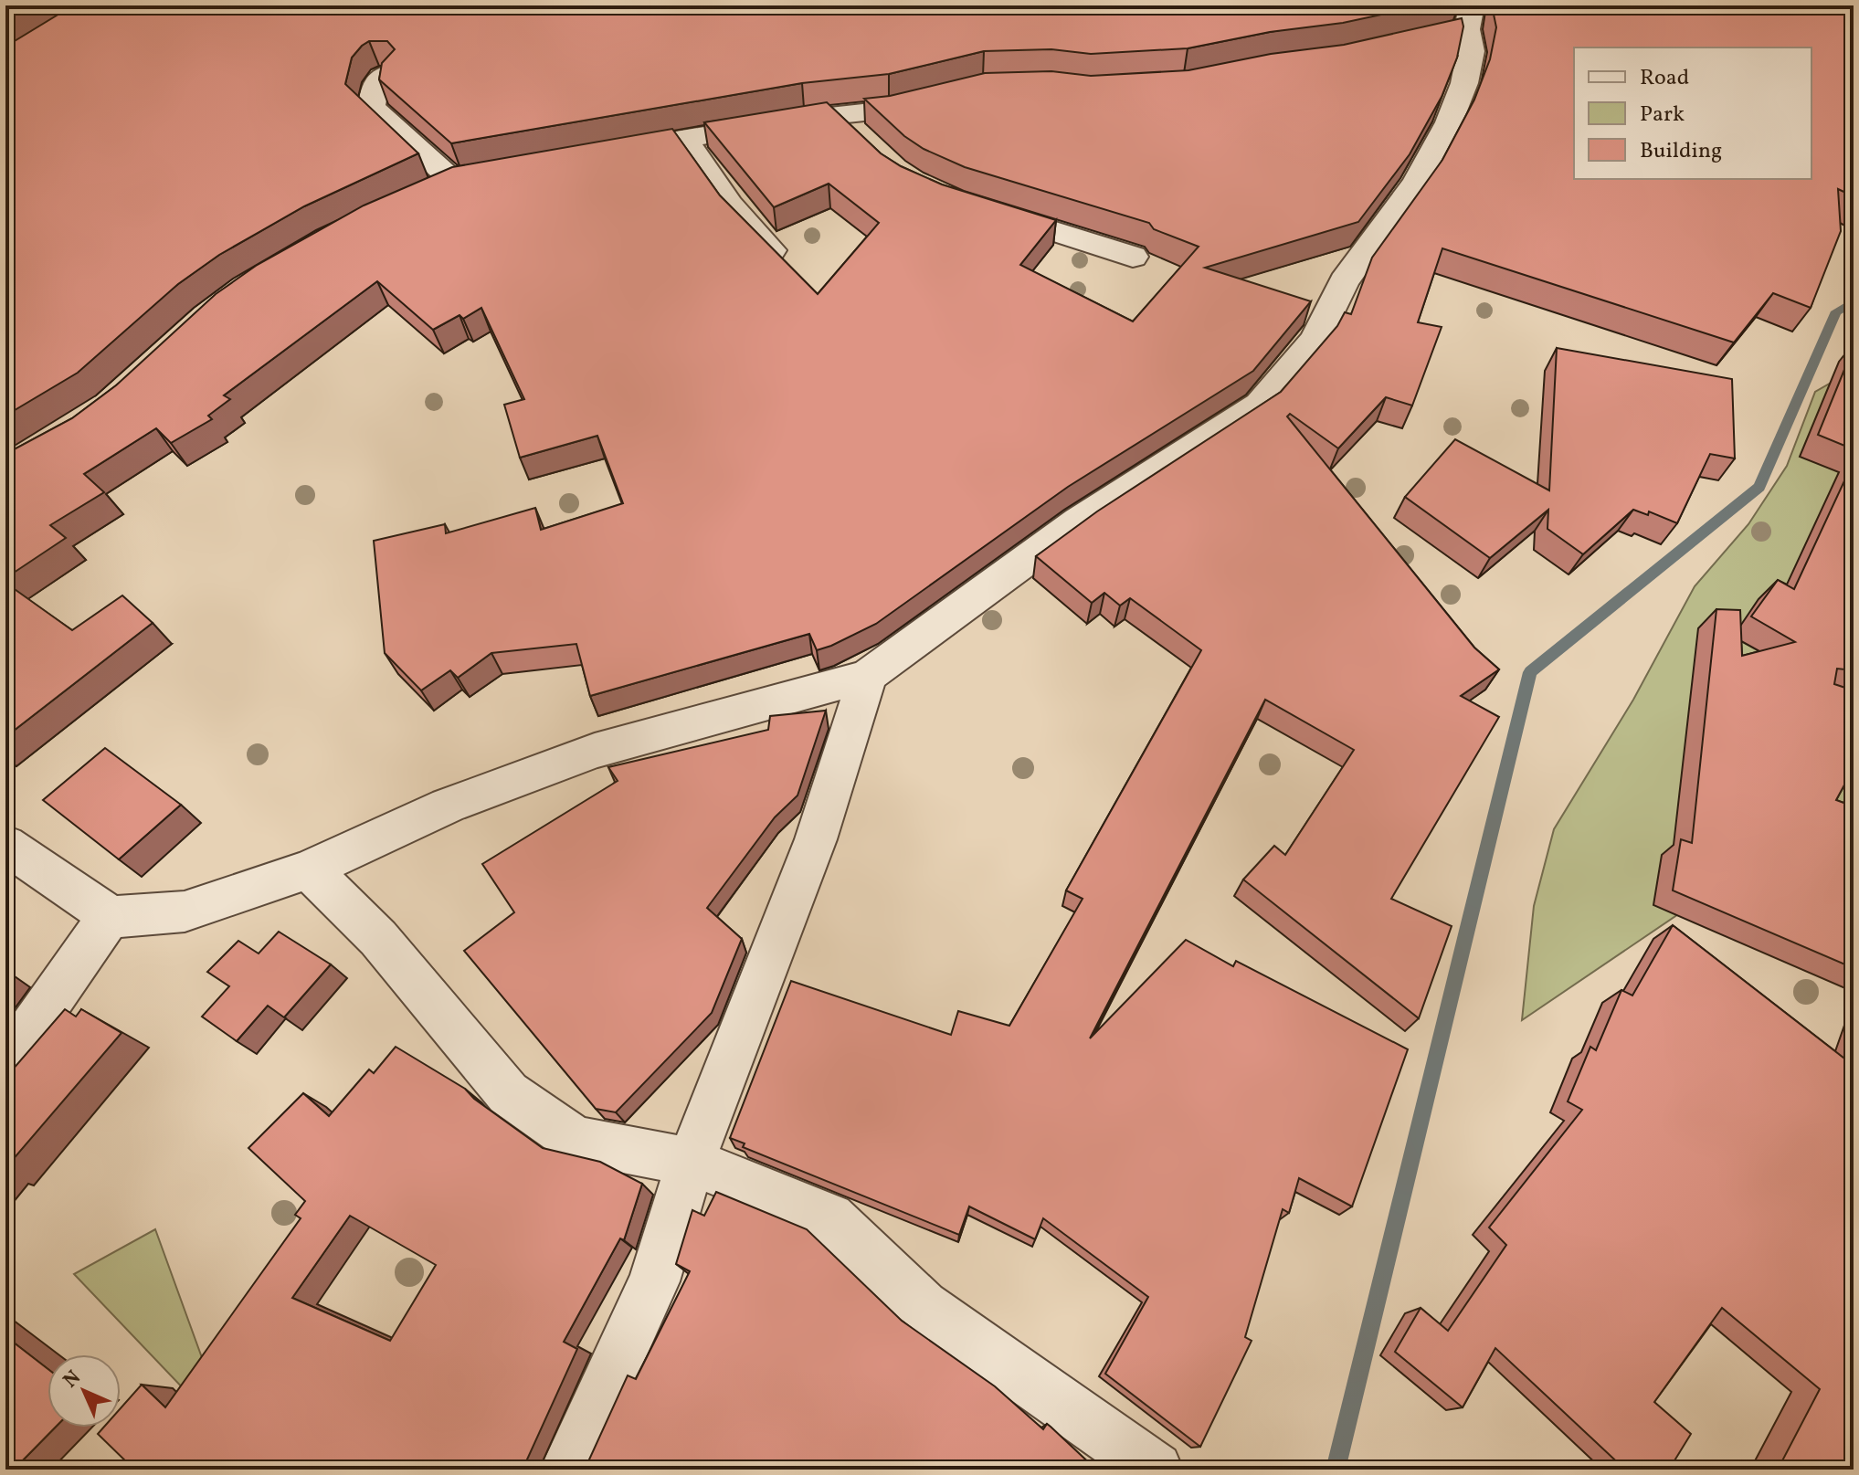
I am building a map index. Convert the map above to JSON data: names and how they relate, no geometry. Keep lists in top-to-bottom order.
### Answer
{
  "legend": ["Road", "Park", "Building"],
  "north": "top left"
}
